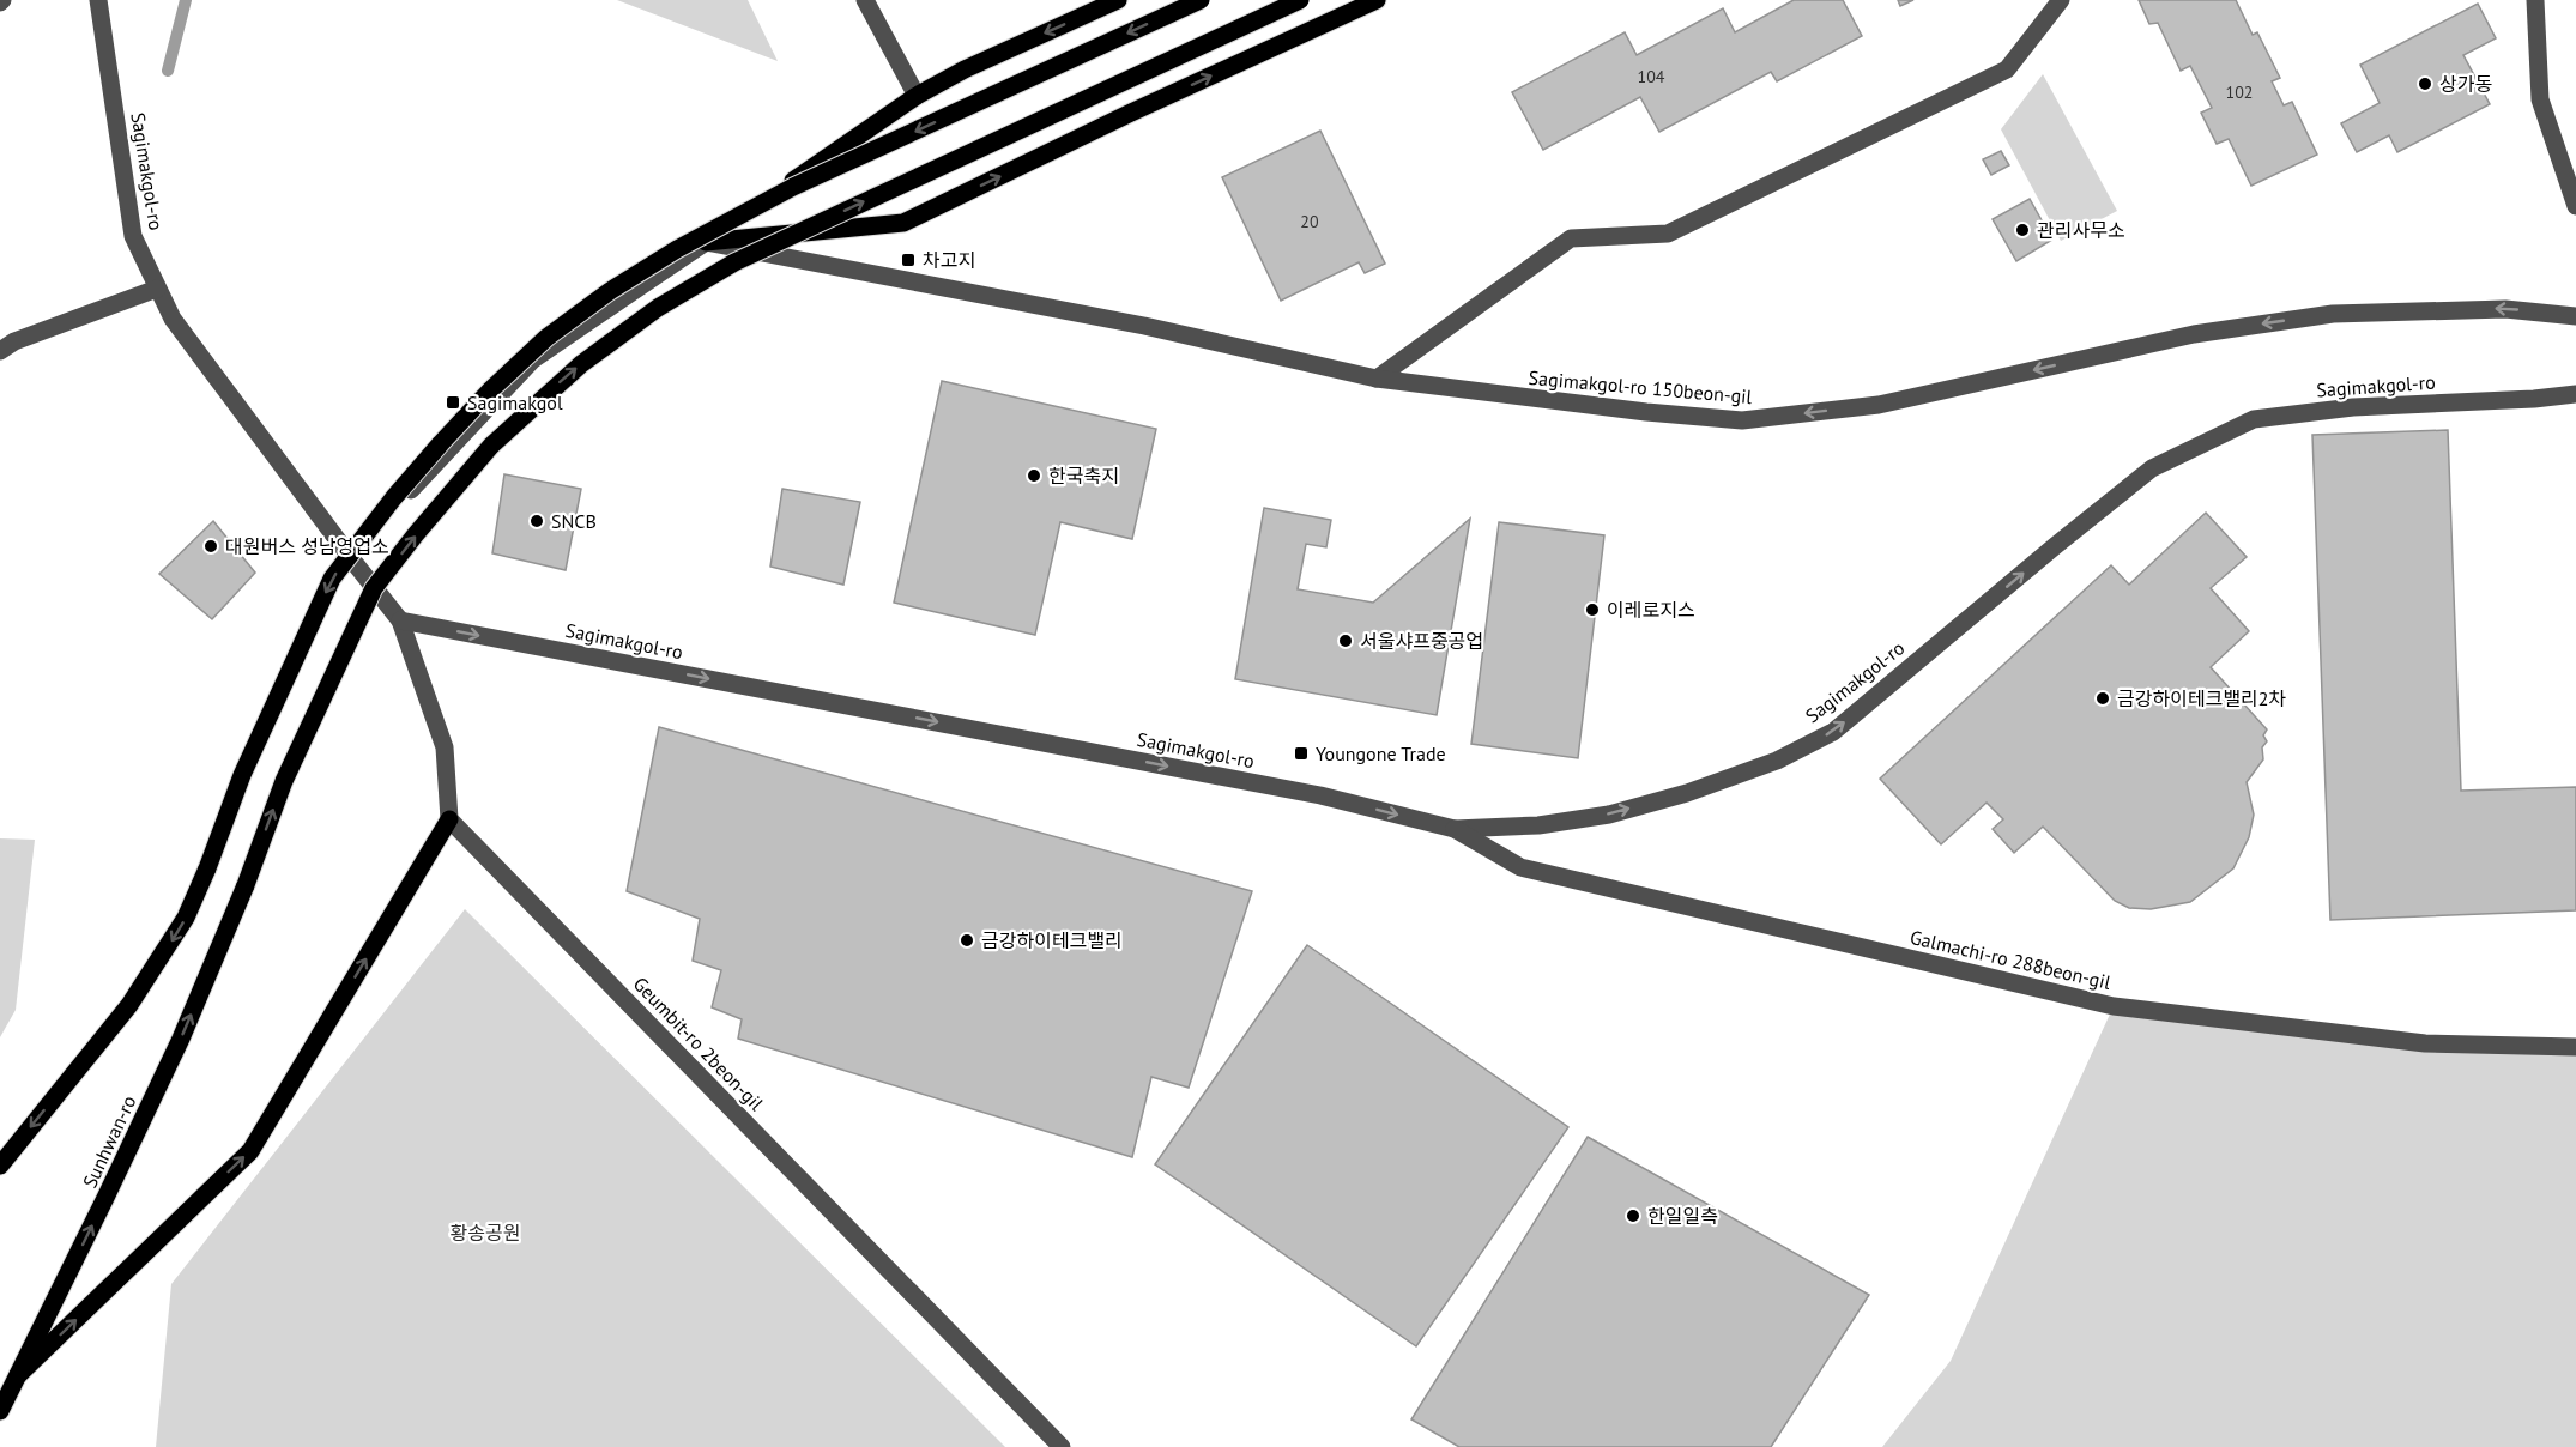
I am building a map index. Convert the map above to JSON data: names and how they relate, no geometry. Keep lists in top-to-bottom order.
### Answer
{
  "streets": {
    "main road": ["Sunhwan-ro"],
    "street": [
      "Sagimakgol-ro",
      "Sagimakgol-ro 150beon-gil",
      "Galmachi-ro 288beon-gil",
      "Geumbit-ro 2beon-gil"
    ]
  },
  "crossings": [
    ["Sagimakgol-ro", "Galmachi-ro 288beon-gil"]
  ],
  "one_way": ["Sagimakgol-ro", "Sagimakgol-ro 150beon-gil"],
  "parks": ["황송공원"],
  "places": {
    "other": [
      "상가동",
      "관리사무소",
      "한국축지",
      "SNCB",
      "대원버스 성남영업소",
      "이레로지스",
      "서울샤프중공업",
      "금강하이테크밸리2차",
      "금강하이테크밸리",
      "한일일측"
    ],
    "transit": ["차고지", "Sagimakgol", "Youngone Trade"]
  },
  "house_numbers": ["104", "102", "20"]
}
